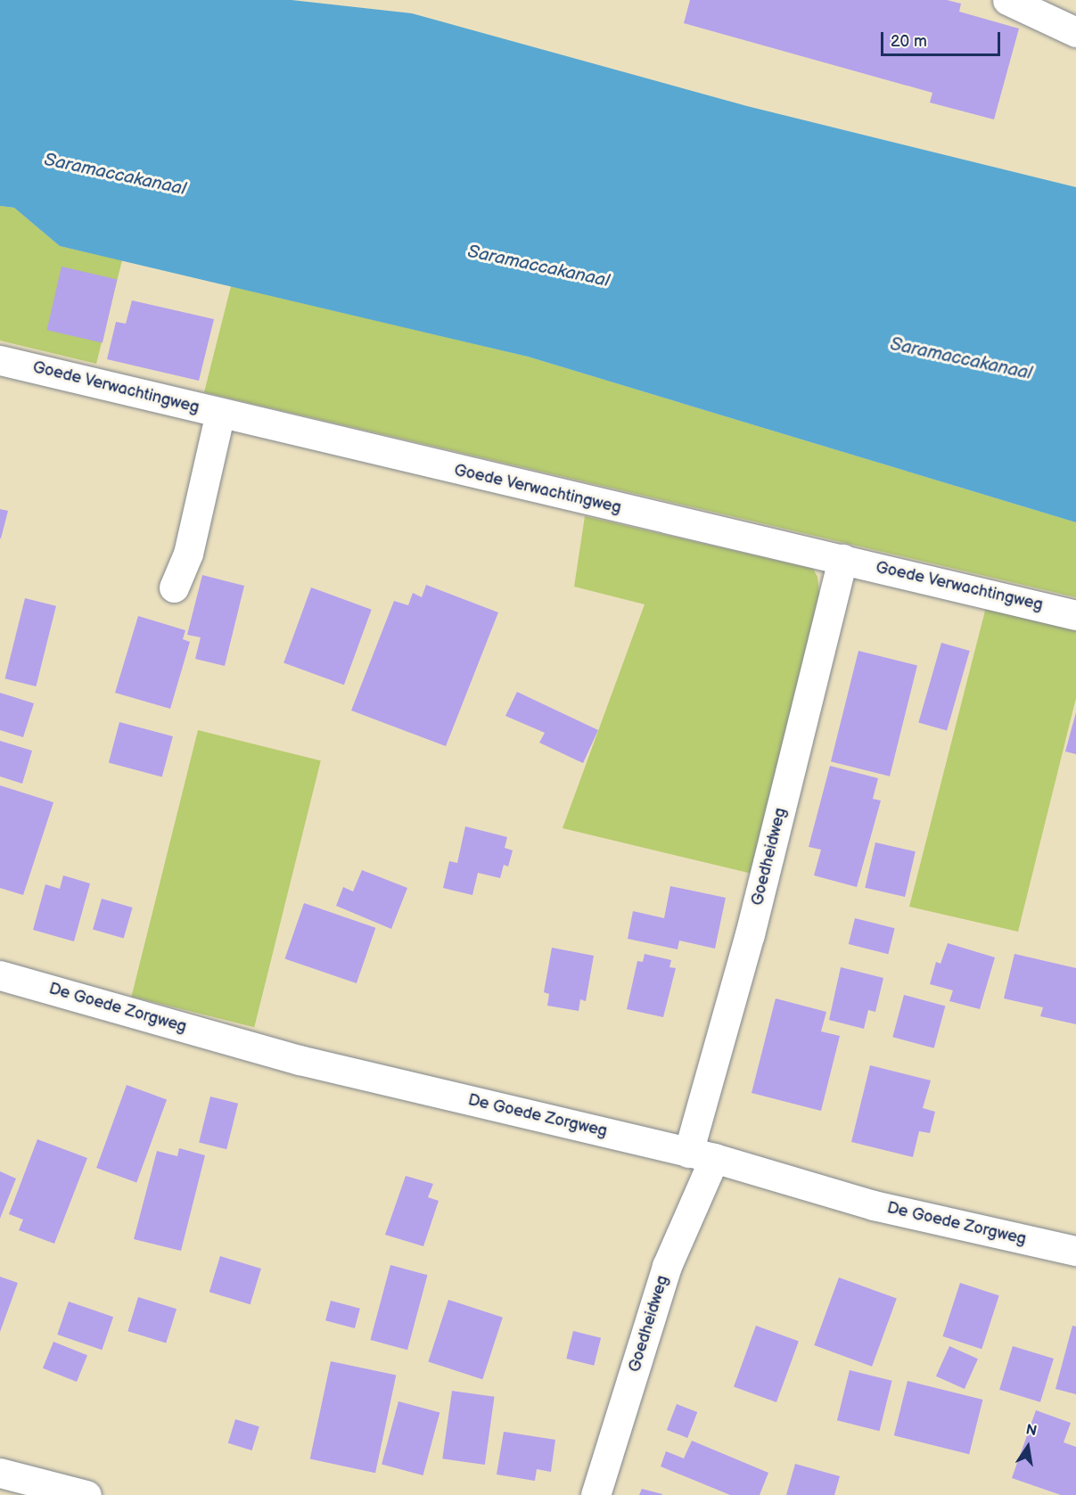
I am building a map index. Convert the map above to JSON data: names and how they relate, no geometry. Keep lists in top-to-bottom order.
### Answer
{
  "streets": {
    "street": ["Goede Verwachtingweg", "Goedheidweg", "De Goede Zorgweg"]
  },
  "crossings": [
    ["Goede Verwachtingweg", "Goedheidweg"],
    ["Goedheidweg", "De Goede Zorgweg"]
  ],
  "water": ["Saramaccakanaal"],
  "scale_bar": "20 m",
  "north": "top"
}
